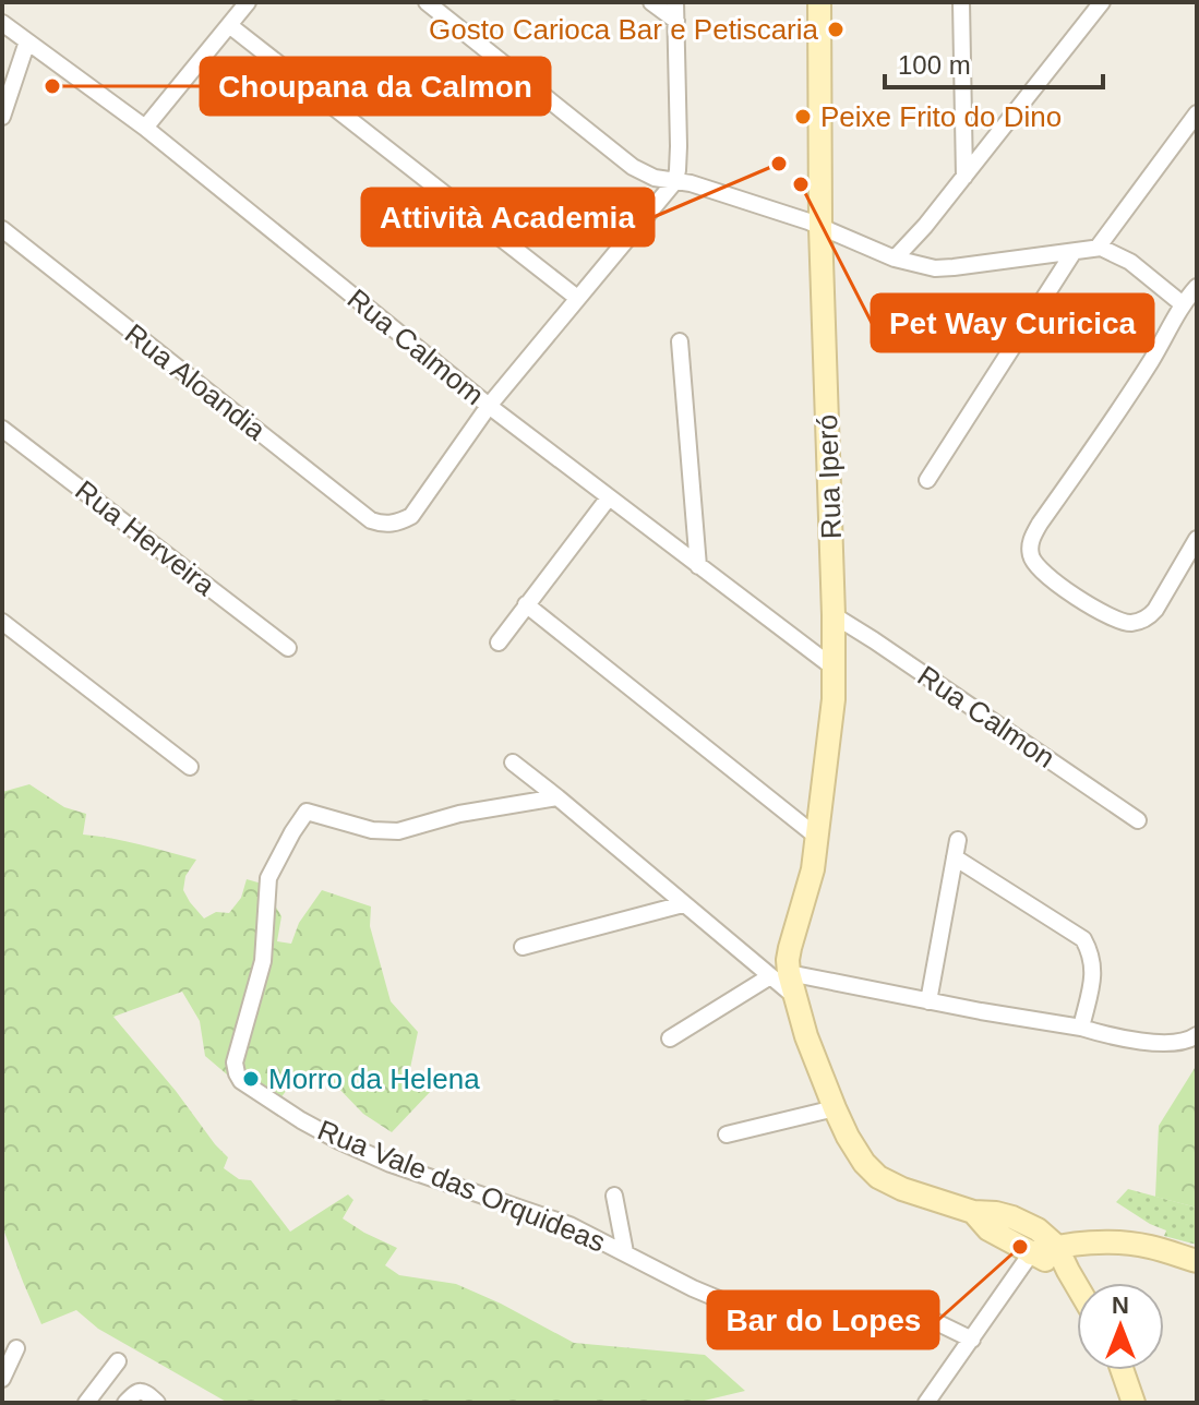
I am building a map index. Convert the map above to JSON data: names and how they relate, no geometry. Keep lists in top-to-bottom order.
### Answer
{
  "streets": {
    "street": [
      "Rua Calmom",
      "Rua Aloandia",
      "Rua Iperó",
      "Rua Herveira",
      "Rua Calmon",
      "Rua Vale das Orquideas"
    ]
  },
  "crossings": [
    ["Rua Calmom", "Rua Aloandia"],
    ["Rua Calmom", "Rua Iperó"],
    ["Rua Iperó", "Rua Calmon"]
  ],
  "places": [
    "Gosto Carioca Bar e Petiscaria",
    "Choupana da Calmon",
    "Peixe Frito do Dino",
    "Attività Academia",
    "Pet Way Curicica",
    "Morro da Helena",
    "Bar do Lopes"
  ],
  "scale_bar": "100 m",
  "north": "top"
}
